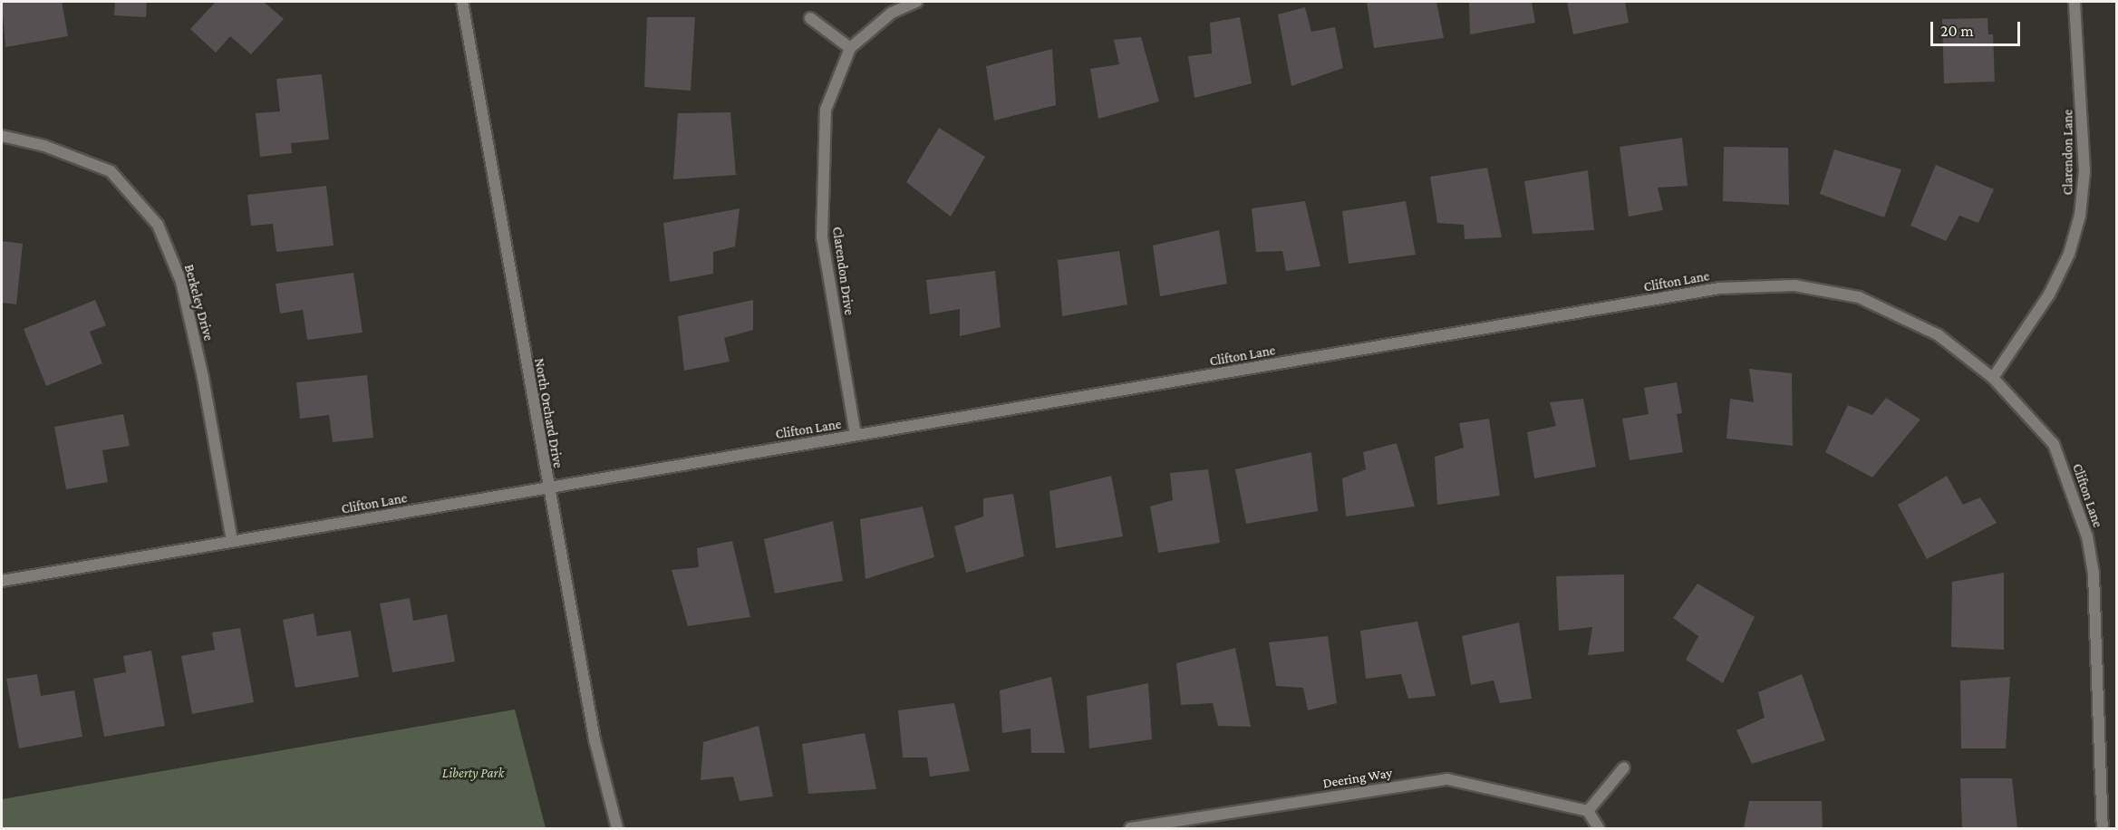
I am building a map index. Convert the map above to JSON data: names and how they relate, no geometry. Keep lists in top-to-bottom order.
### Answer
{
  "streets": {
    "street": [
      "Clarendon Lane",
      "Clarendon Drive",
      "Clifton Lane",
      "Berkeley Drive",
      "North Orchard Drive",
      "Deering Way"
    ]
  },
  "crossings": [
    ["Clarendon Lane", "Clifton Lane"],
    ["Clarendon Drive", "Clifton Lane"],
    ["Clifton Lane", "Berkeley Drive"],
    ["Clifton Lane", "North Orchard Drive"]
  ],
  "parks": ["Liberty Park"],
  "scale_bar": "20 m"
}
